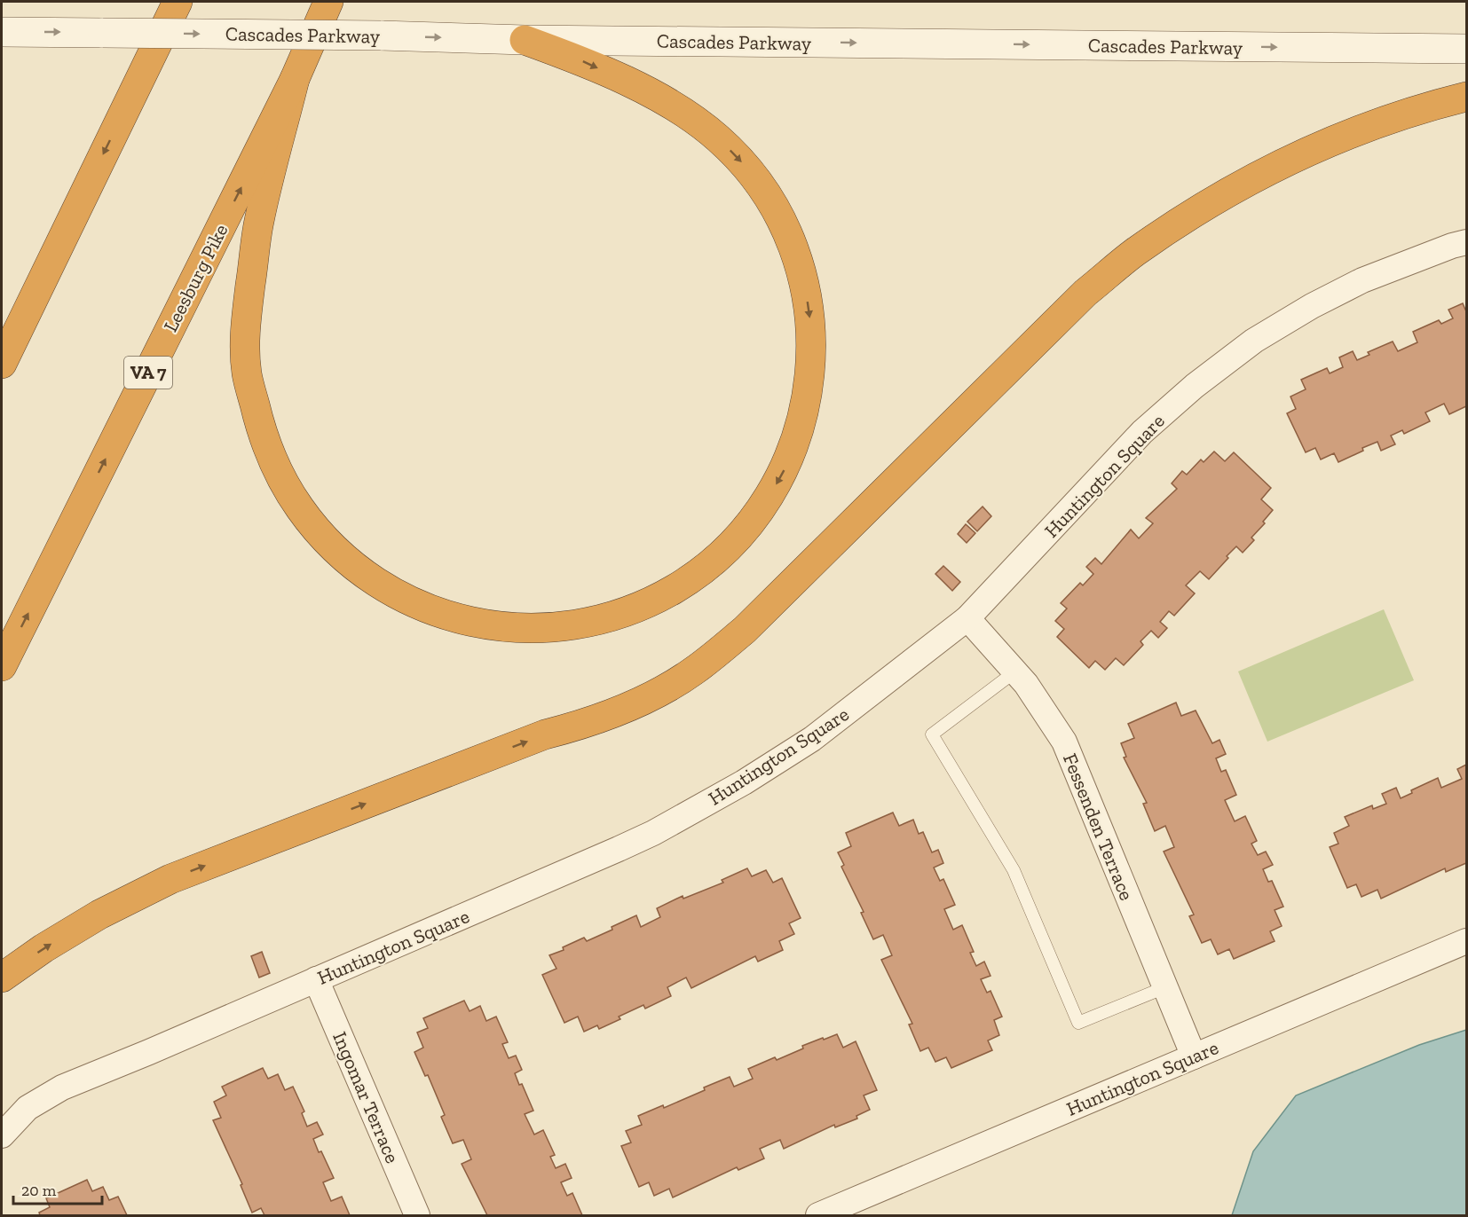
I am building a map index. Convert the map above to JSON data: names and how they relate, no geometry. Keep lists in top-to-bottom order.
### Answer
{
  "streets": {
    "highway": ["Leesburg Pike", "VA 7"],
    "main road": ["Cascades Parkway"],
    "street": ["Huntington Square", "Fessenden Terrace", "Ingomar Terrace"]
  },
  "crossings": [
    ["Huntington Square", "Fessenden Terrace"],
    ["Huntington Square", "Ingomar Terrace"]
  ],
  "one_way": ["Cascades Parkway"],
  "scale_bar": "20 m"
}
